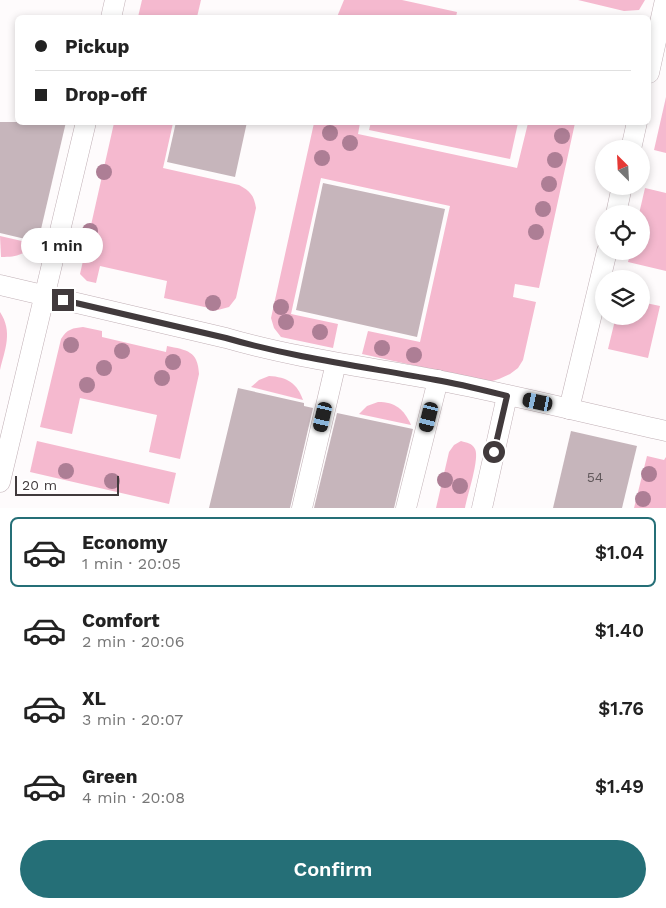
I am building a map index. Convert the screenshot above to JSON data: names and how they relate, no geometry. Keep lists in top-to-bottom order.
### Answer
{
  "house_numbers": ["54"],
  "scale_bar": "20 m",
  "north": "top left",
  "page": {
    "banner": ["Pickup", "Drop-off"],
    "bubble": "1 min",
    "scale": "20 m",
    "list": [
      {
        "name": "Economy",
        "note": "1 min · 20:05",
        "value": "$1.04"
      },
      {
        "name": "Comfort",
        "note": "2 min · 20:06",
        "value": "$1.40"
      },
      {
        "name": "XL",
        "note": "3 min · 20:07",
        "value": "$1.76"
      },
      {
        "name": "Green",
        "note": "4 min · 20:08",
        "value": "$1.49"
      }
    ],
    "buttons": "Confirm"
  }
}
